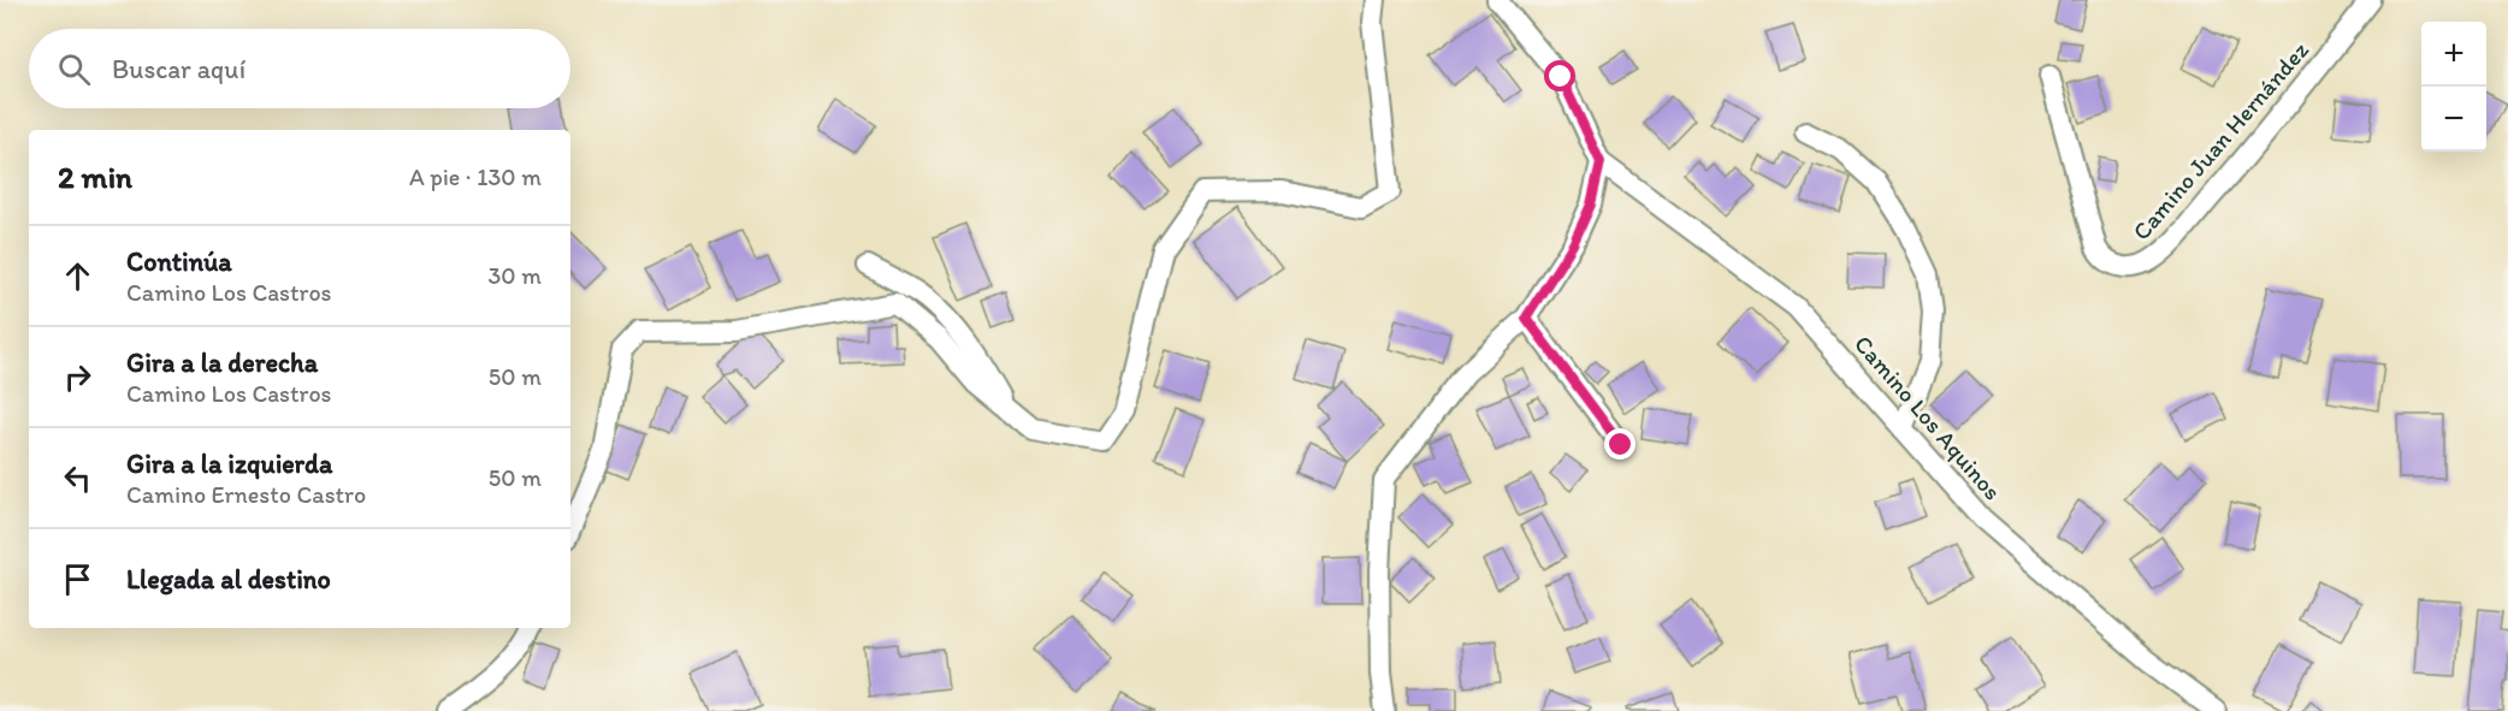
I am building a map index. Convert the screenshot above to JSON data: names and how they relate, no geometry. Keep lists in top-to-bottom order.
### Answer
{
  "streets": {
    "street": ["Camino Juan Hernández", "Camino Los Aquinos"]
  },
  "page": {
    "map_buttons": ["+", "−"],
    "search": "Buscar aquí",
    "heading": ["2 min", "A pie · 130 m"],
    "list": [
      ["Continúa", "Camino Los Castros", "30 m"],
      ["Gira a la derecha", "Camino Los Castros", "50 m"],
      ["Gira a la izquierda", "Camino Ernesto Castro", "50 m"],
      "Llegada al destino"
    ]
  }
}
